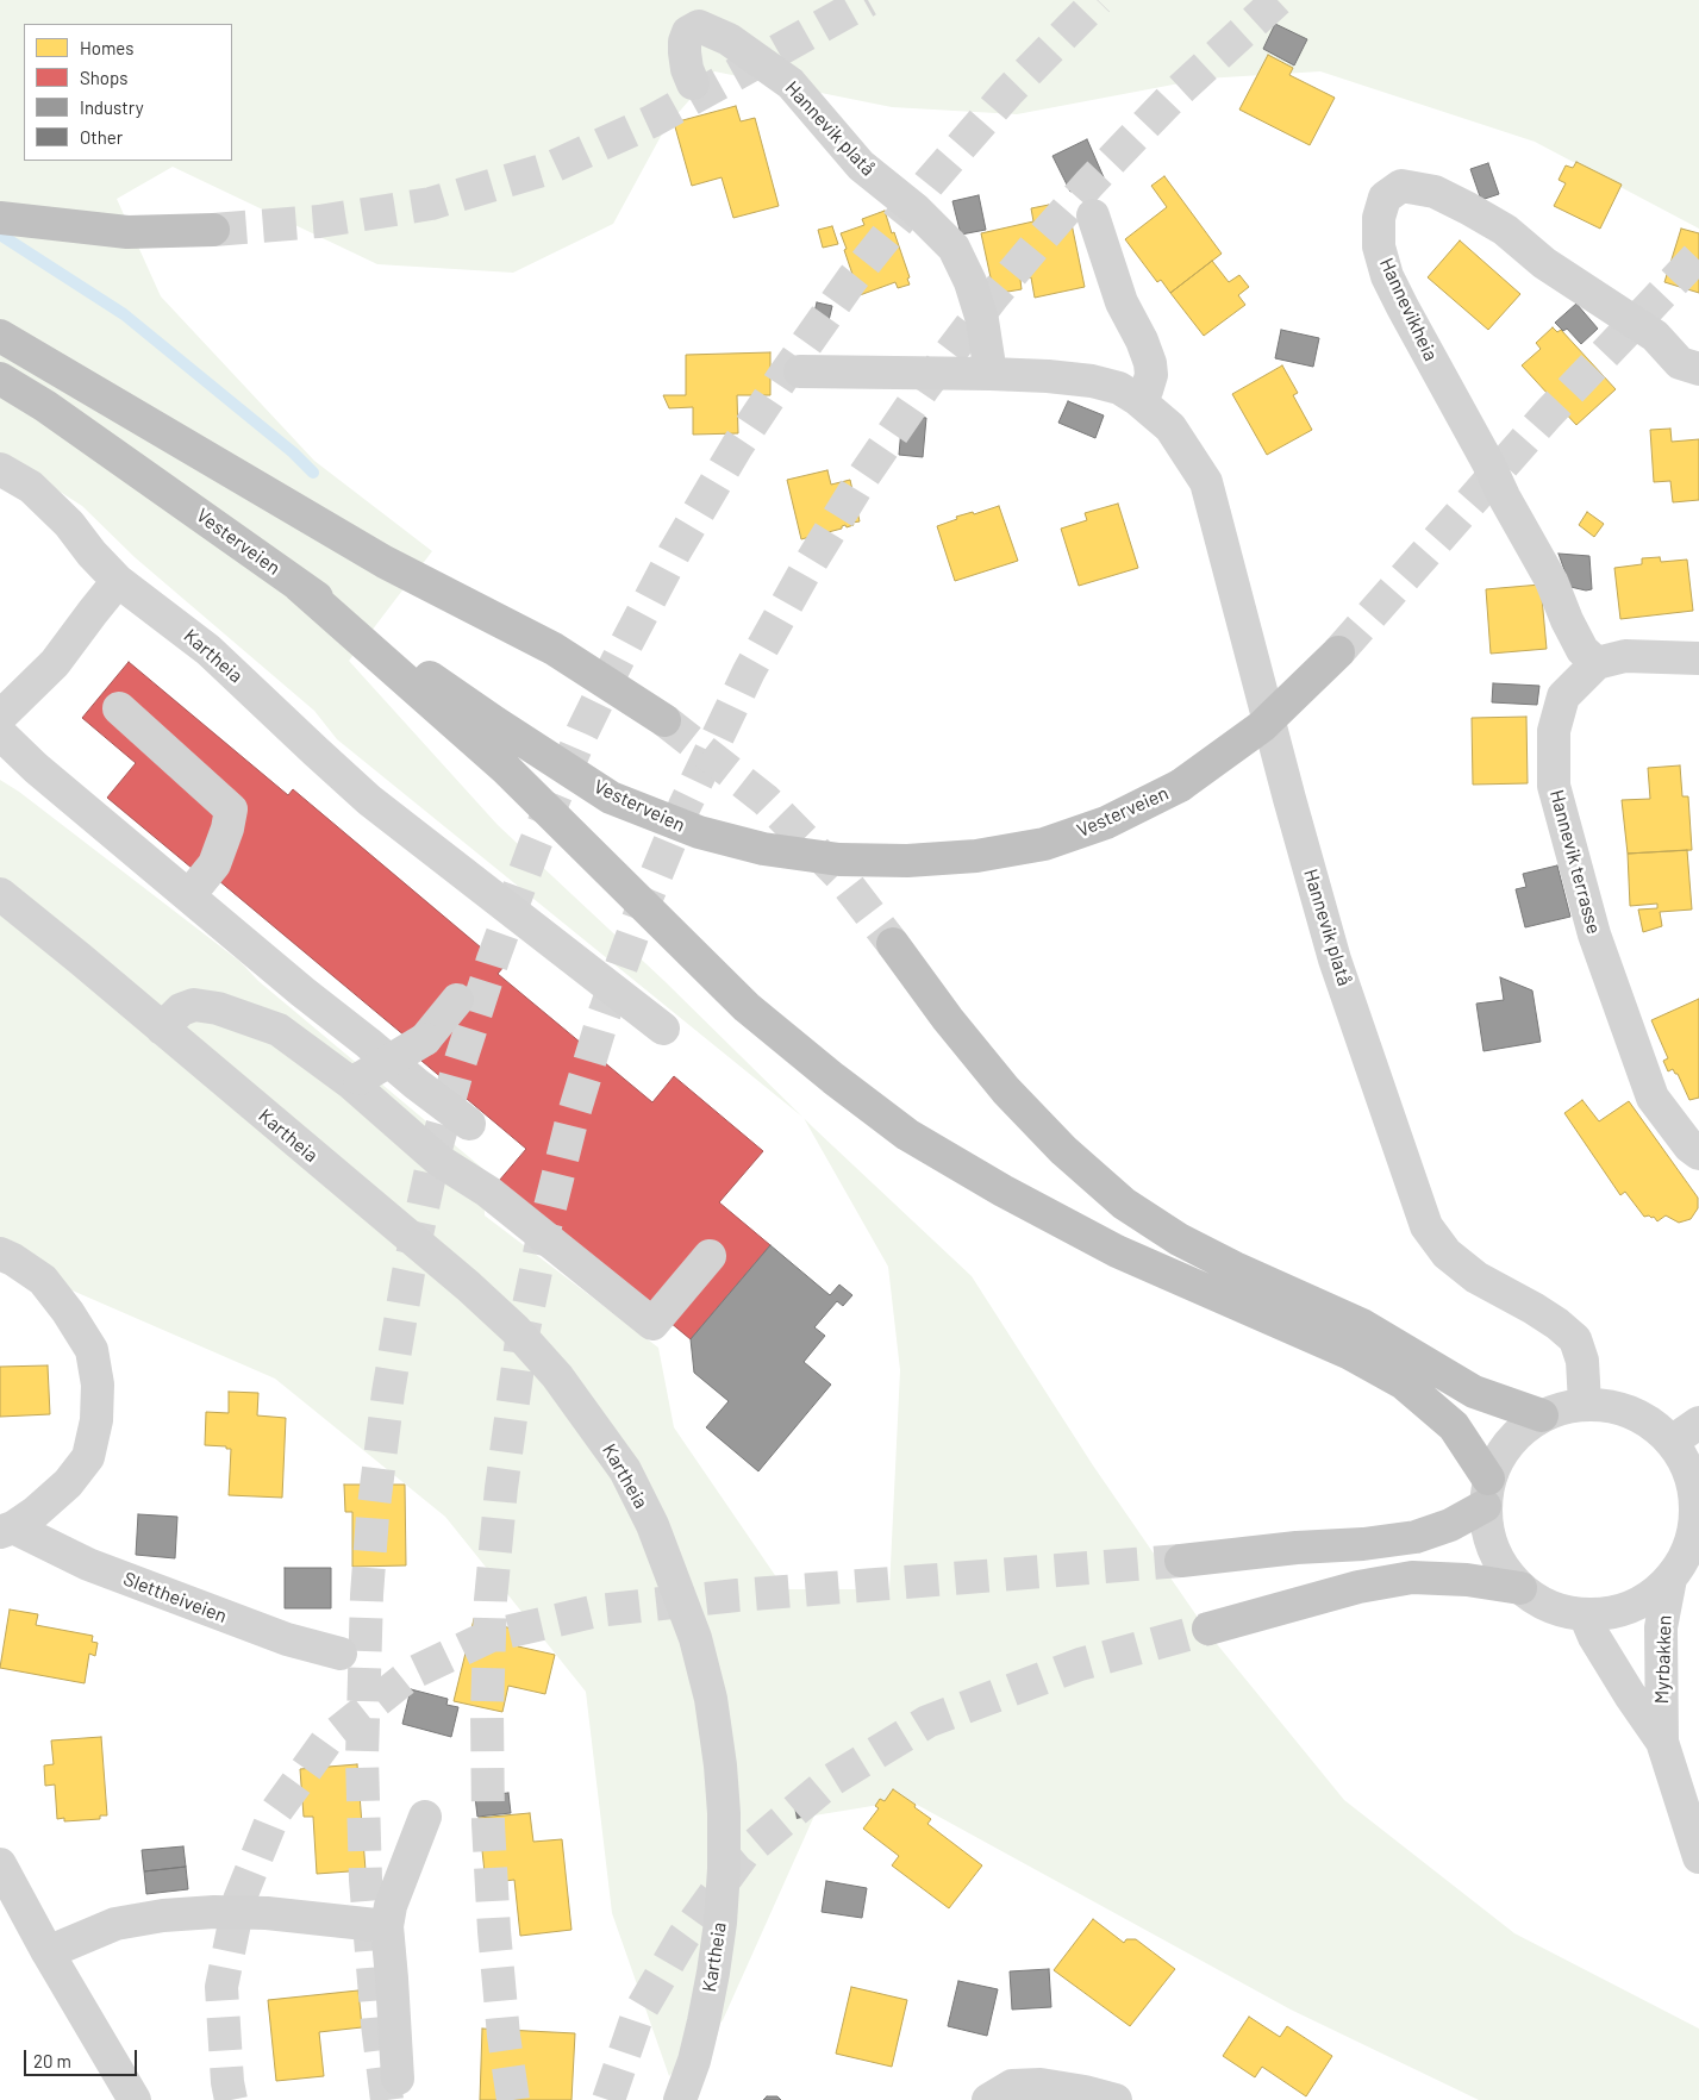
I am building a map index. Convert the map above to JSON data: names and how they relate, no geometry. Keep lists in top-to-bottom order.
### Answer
{
  "streets": {
    "highway": ["Vesterveien"],
    "street": [
      "Hannevik platå",
      "Hannevikheia",
      "Kartheia",
      "Hannevik terrasse",
      "Slettheiveien",
      "Myrbakken"
    ]
  },
  "crossings": [
    ["Hannevik platå", "Myrbakken"],
    ["Hannevikheia", "Hannevik terrasse"]
  ],
  "legend": [
    "Homes",
    "Shops",
    "Industry",
    "Other"
  ],
  "scale_bar": "20 m"
}
